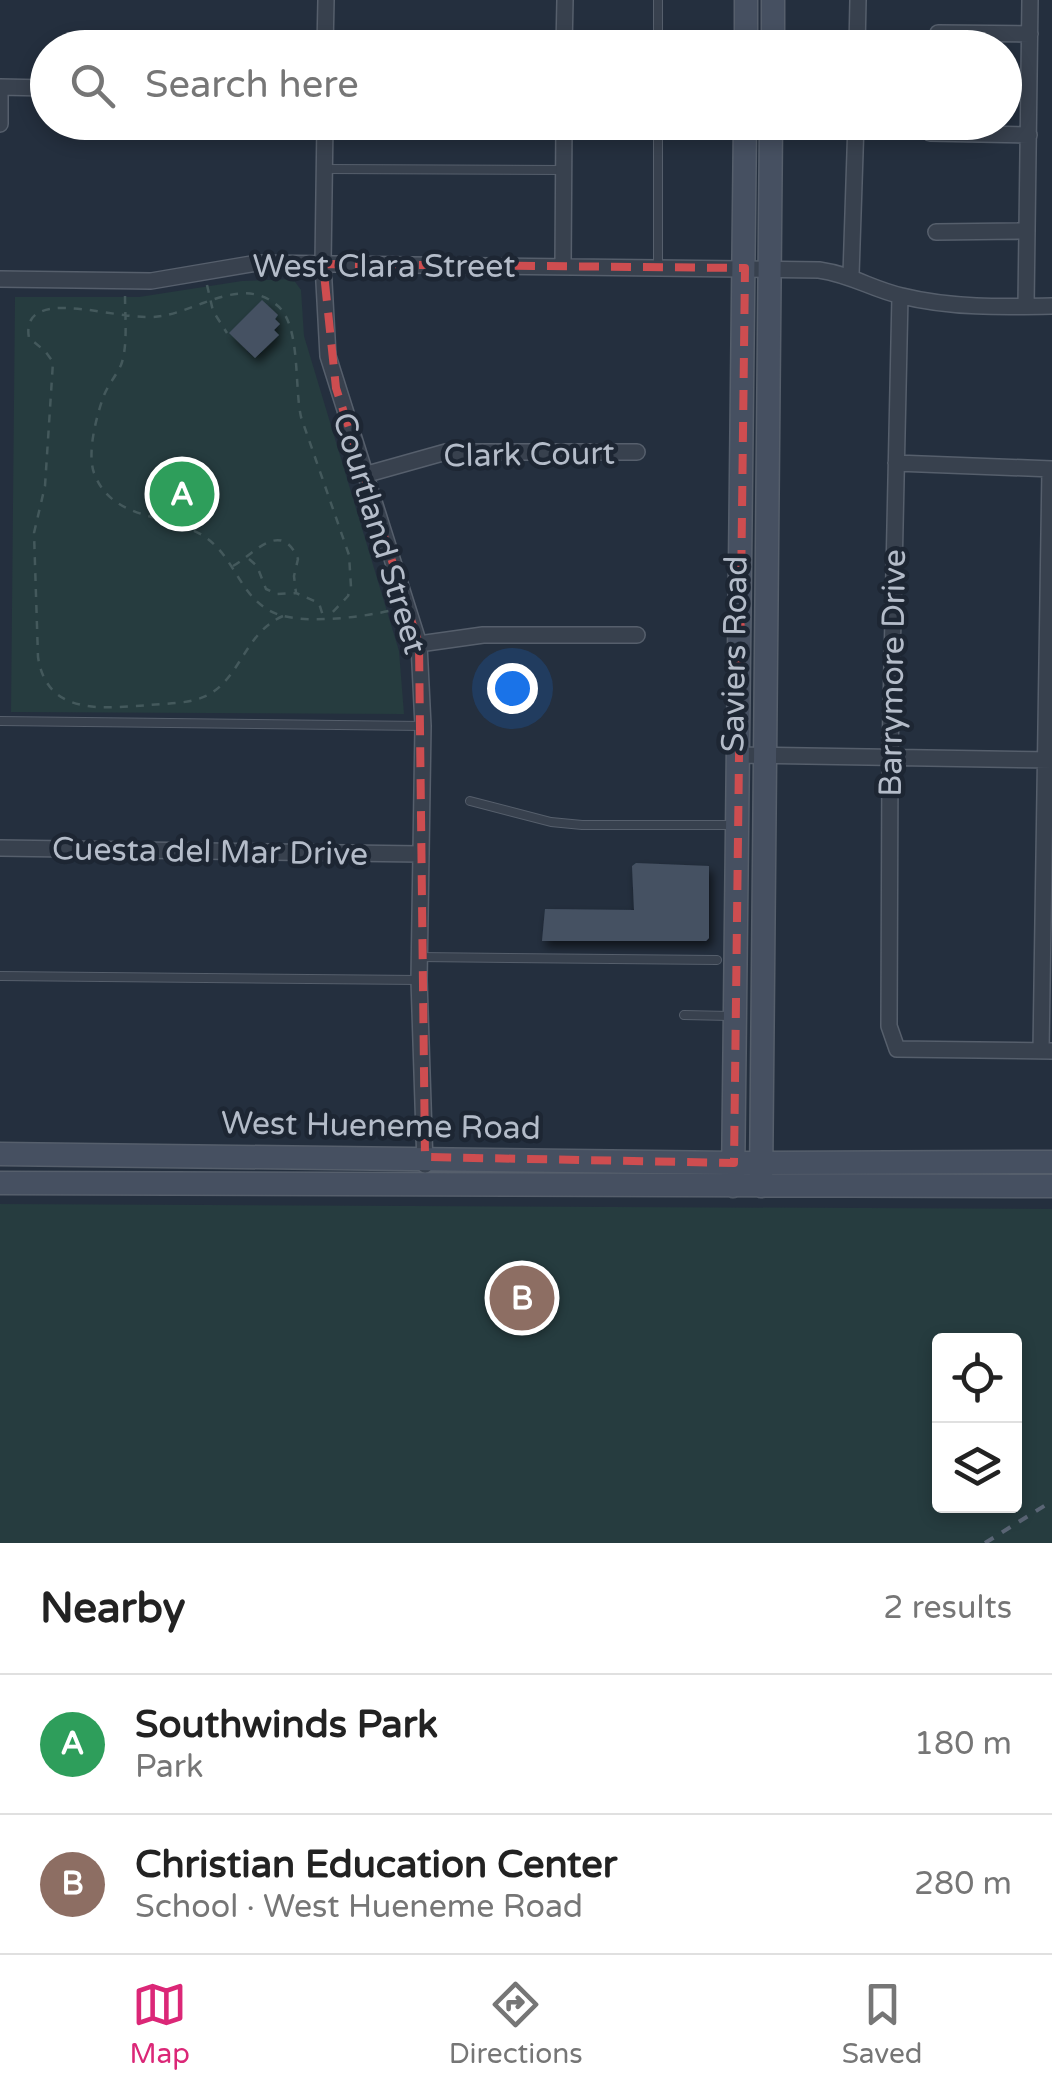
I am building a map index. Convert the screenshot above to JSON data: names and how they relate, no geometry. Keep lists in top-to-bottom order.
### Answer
{
  "streets": {
    "main road": ["Saviers Road", "West Hueneme Road"],
    "street": [
      "West Clara Street",
      "Clark Court",
      "Courtland Street",
      "Barrymore Drive",
      "Cuesta del Mar Drive"
    ]
  },
  "crossings": [
    ["West Clara Street", "Courtland Street"],
    ["West Clara Street", "Saviers Road"],
    ["West Clara Street", "Barrymore Drive"],
    ["Clark Court", "Courtland Street"],
    ["Courtland Street", "Cuesta del Mar Drive"],
    ["Courtland Street", "West Hueneme Road"],
    ["Saviers Road", "West Hueneme Road"]
  ],
  "page": {
    "search": "Search here",
    "pins": ["A", "B"],
    "heading": ["Nearby", "2 results"],
    "list": [
      {
        "mark": "A",
        "name": "Southwinds Park",
        "note": "Park",
        "value": "180 m"
      },
      {
        "mark": "B",
        "name": "Christian Education Center",
        "note": "School · West Hueneme Road",
        "value": "280 m"
      }
    ],
    "nav": ["Map", "Directions", "Saved"]
  }
}
